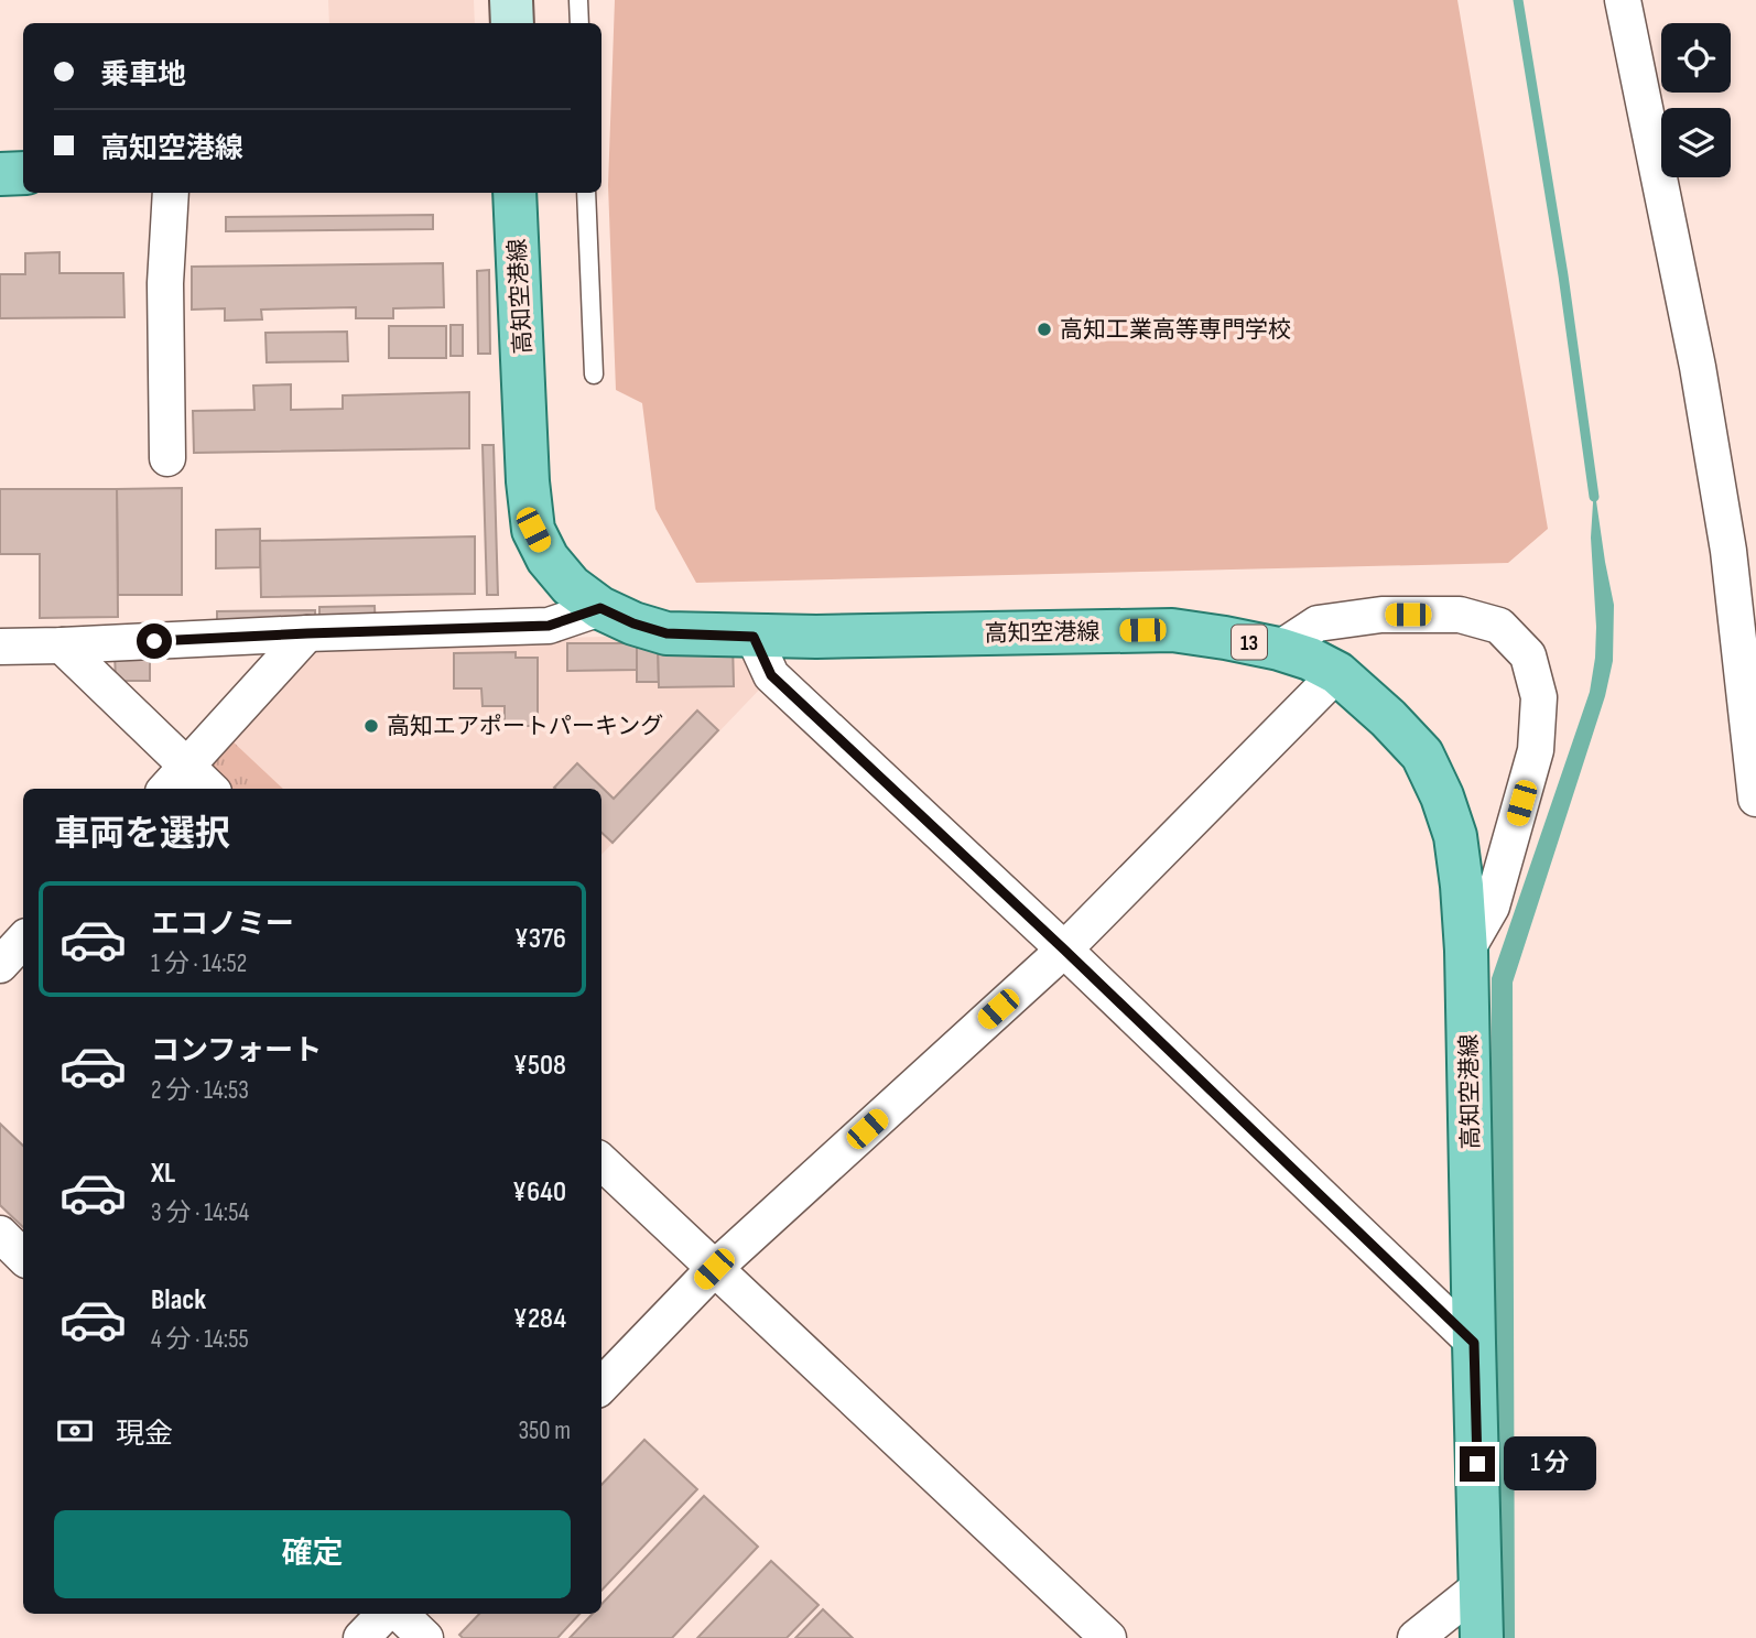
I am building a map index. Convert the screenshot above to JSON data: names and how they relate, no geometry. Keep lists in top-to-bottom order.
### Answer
{
  "streets": {
    "main road": ["高知空港線", "13"]
  },
  "places": ["高知工業高等専門学校", "高知エアポートパーキング"],
  "page": {
    "banner": ["乗車地", "高知空港線"],
    "heading": "車両を選択",
    "list": [
      {
        "name": "エコノミー",
        "note": "1 分 · 14:52",
        "value": "¥376"
      },
      {
        "name": "コンフォート",
        "note": "2 分 · 14:53",
        "value": "¥508"
      },
      {
        "name": "XL",
        "note": "3 分 · 14:54",
        "value": "¥640"
      },
      {
        "name": "Black",
        "note": "4 分 · 14:55",
        "value": "¥284"
      }
    ],
    "pay": ["現金", "350 m"],
    "bubble": "1 分",
    "buttons": "確定"
  }
}
